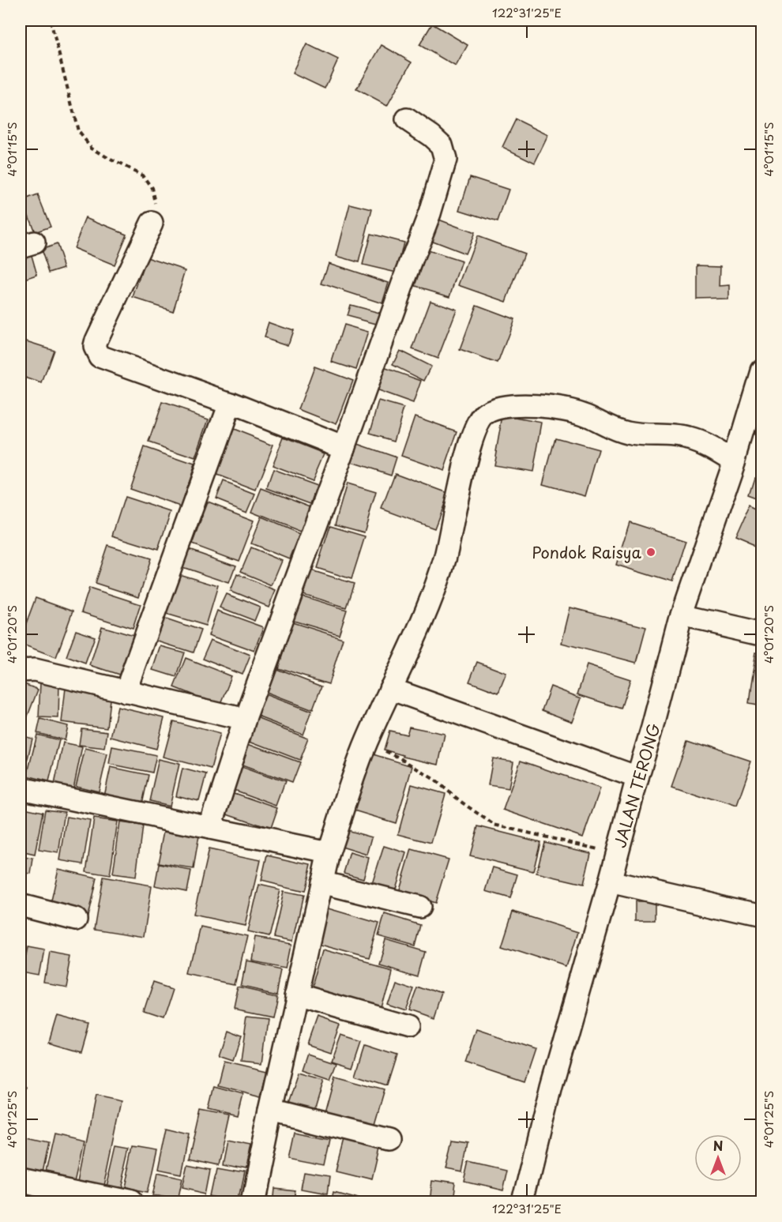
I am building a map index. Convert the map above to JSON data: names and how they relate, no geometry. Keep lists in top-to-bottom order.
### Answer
{
  "streets": {
    "street": ["JALAN TERONG"]
  },
  "places": ["Pondok Raisya"],
  "north": "top",
  "coordinates": [
    "122°31'25\"E",
    "4°01'15\"S",
    "4°01'20\"S",
    "4°01'25\"S"
  ]
}
